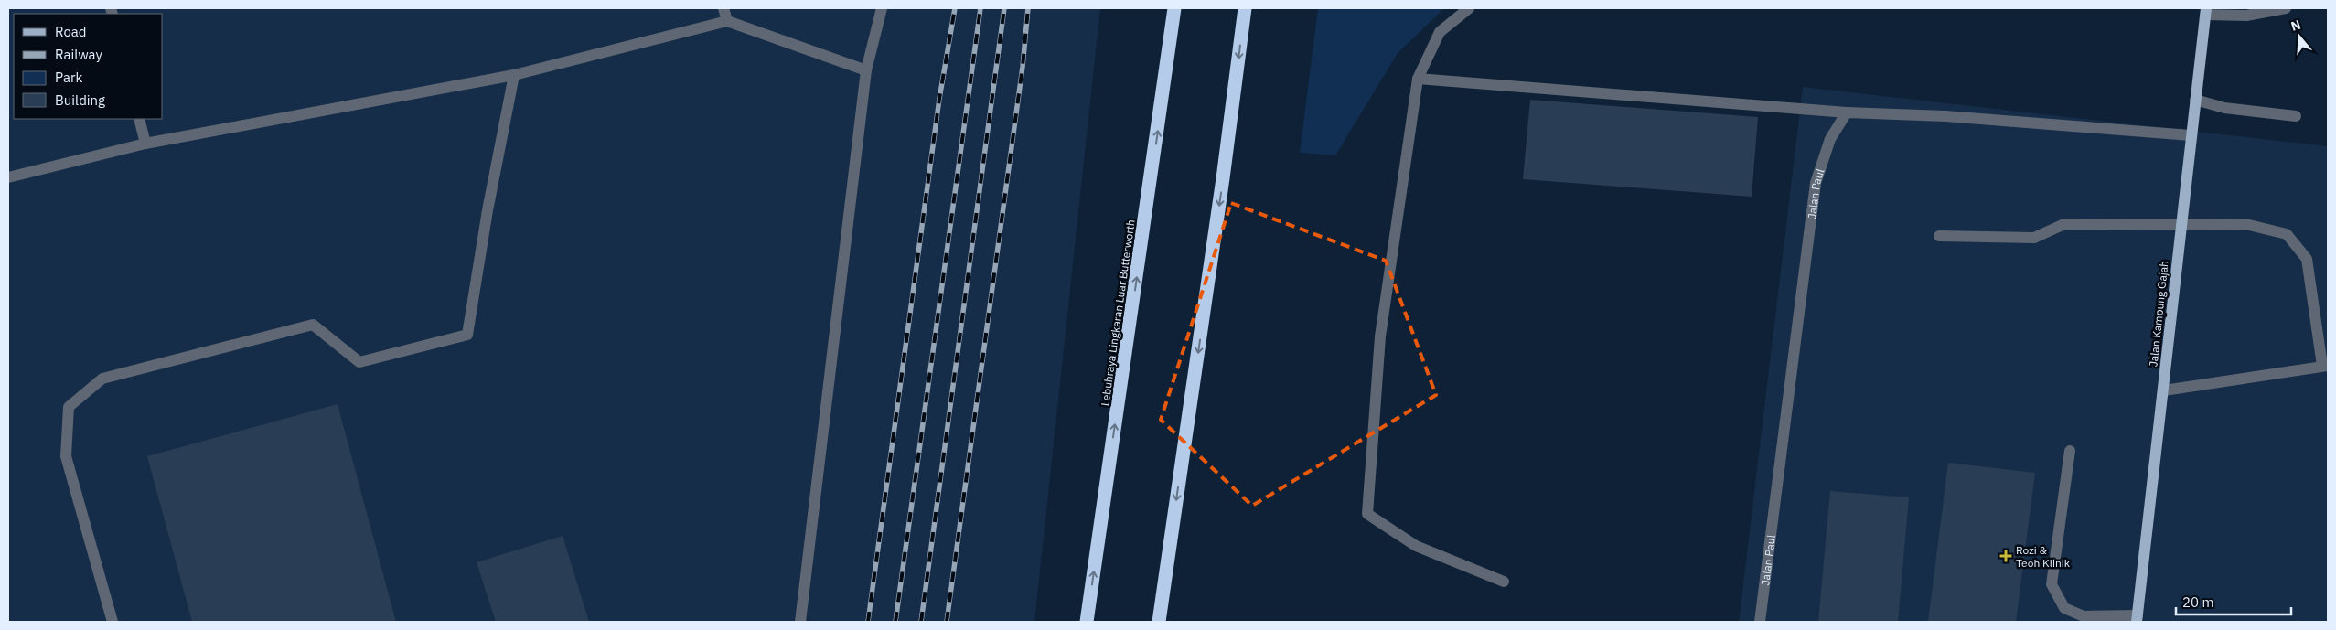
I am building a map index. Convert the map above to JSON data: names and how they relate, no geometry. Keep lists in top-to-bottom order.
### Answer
{
  "streets": {
    "highway": ["Lebuhraya Lingkaran Luar Butterworth"],
    "main road": ["Jalan Kampung Gajah"],
    "street": ["Jalan Paul"]
  },
  "places": {
    "health": ["Rozi & Teoh Klinik"]
  },
  "legend": [
    "Road",
    "Railway",
    "Park",
    "Building"
  ],
  "scale_bar": "20 m",
  "north": "top"
}
